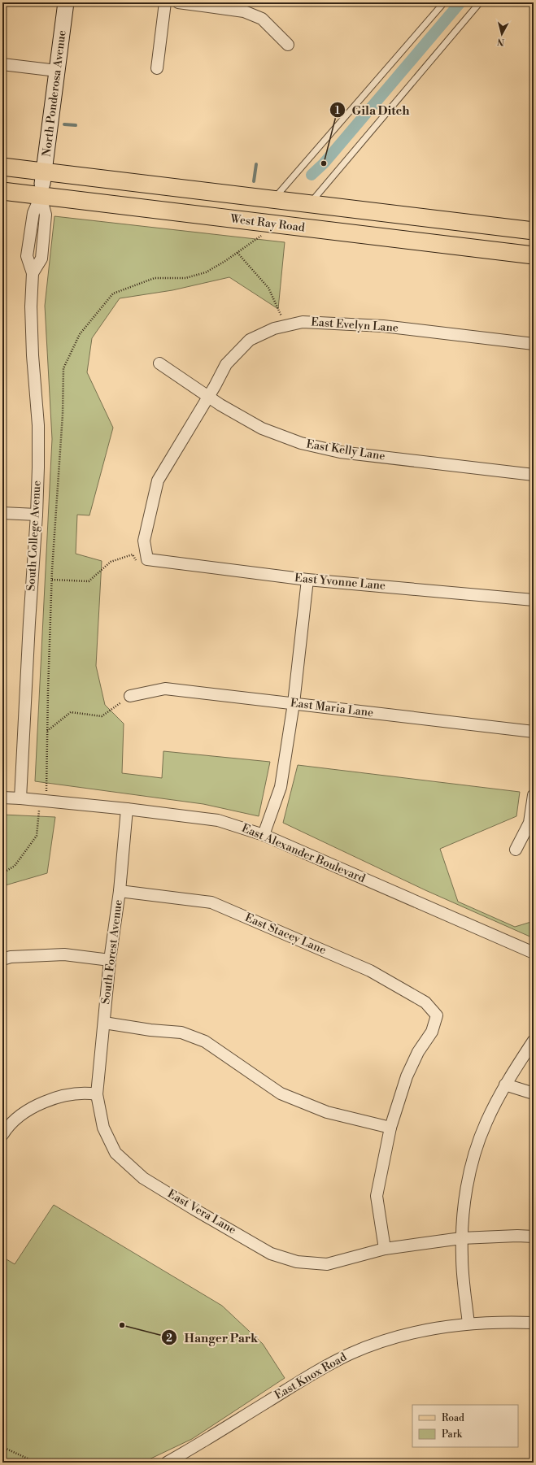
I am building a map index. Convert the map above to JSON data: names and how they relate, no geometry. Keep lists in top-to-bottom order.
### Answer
{
  "streets": {
    "main road": ["West Ray Road"],
    "street": [
      "North Ponderosa Avenue",
      "East Evelyn Lane",
      "East Kelly Lane",
      "South College Avenue",
      "East Yvonne Lane",
      "East Maria Lane",
      "East Alexander Boulevard",
      "East Stacey Lane",
      "South Forest Avenue",
      "East Vera Lane",
      "East Knox Road"
    ]
  },
  "crossings": [
    ["North Ponderosa Avenue", "West Ray Road"],
    ["North Ponderosa Avenue", "South College Avenue"],
    ["West Ray Road", "South College Avenue"],
    ["East Evelyn Lane", "East Kelly Lane"],
    ["South College Avenue", "East Alexander Boulevard"],
    ["East Alexander Boulevard", "South Forest Avenue"],
    ["East Stacey Lane", "South Forest Avenue"],
    ["South Forest Avenue", "East Vera Lane"]
  ],
  "places": ["Gila Ditch", "Hanger Park"],
  "legend": ["Road", "Park"],
  "north": "bottom"
}
